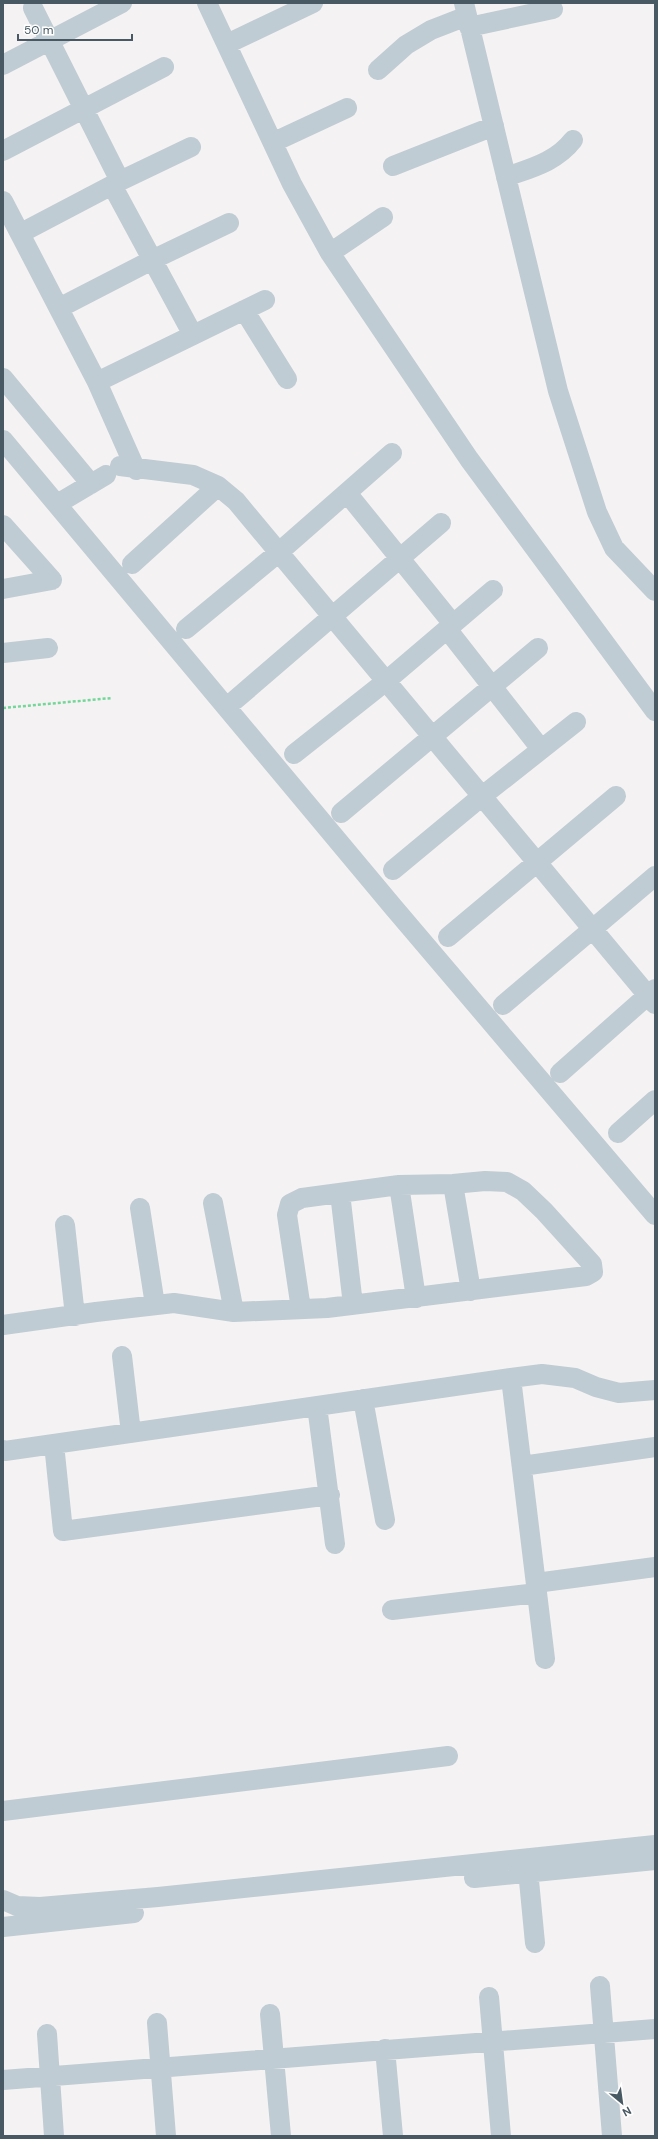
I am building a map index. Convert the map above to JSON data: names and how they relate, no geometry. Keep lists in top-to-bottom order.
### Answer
{
  "scale_bar": "50 m",
  "north": "bottom right"
}
